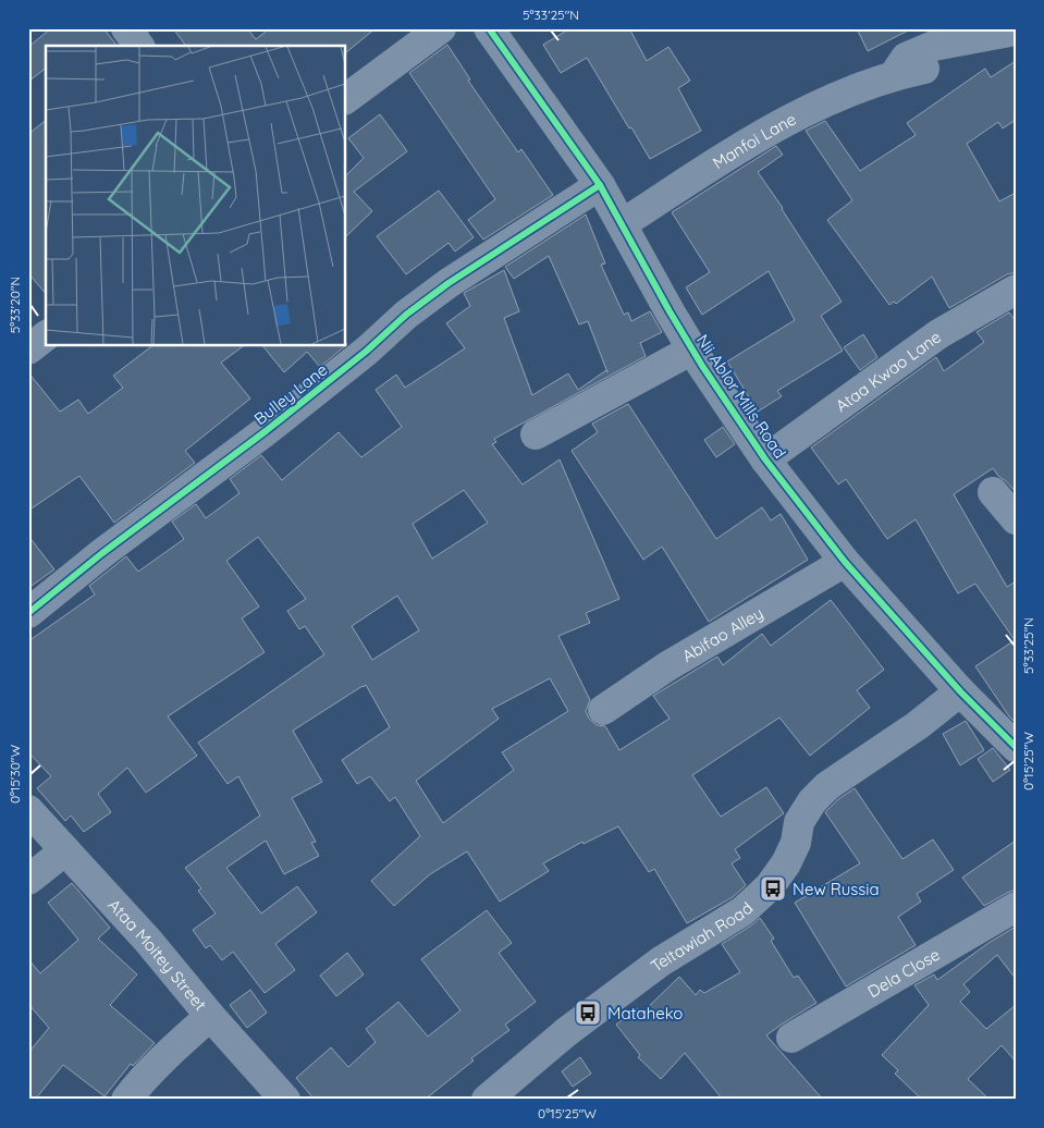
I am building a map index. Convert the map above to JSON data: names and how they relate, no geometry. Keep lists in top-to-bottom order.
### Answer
{
  "streets": {
    "street": [
      "Manfoi Lane",
      "Ataa Kwao Lane",
      "Bulley Lane",
      "Nii Ablor Mills Road",
      "Abifao Alley",
      "Teitawiah Road",
      "Ataa Moitey Street",
      "Dela Close"
    ]
  },
  "crossings": [
    ["Manfoi Lane", "Nii Ablor Mills Road"],
    ["Ataa Kwao Lane", "Nii Ablor Mills Road"],
    ["Bulley Lane", "Nii Ablor Mills Road"],
    ["Nii Ablor Mills Road", "Abifao Alley"],
    ["Nii Ablor Mills Road", "Teitawiah Road"]
  ],
  "places": {
    "bus stop": ["New Russia", "Mataheko"]
  },
  "coordinates": [
    "5°33'25\"N",
    "5°33'20\"N",
    "0°15'25\"W",
    "0°15'30\"W"
  ]
}
